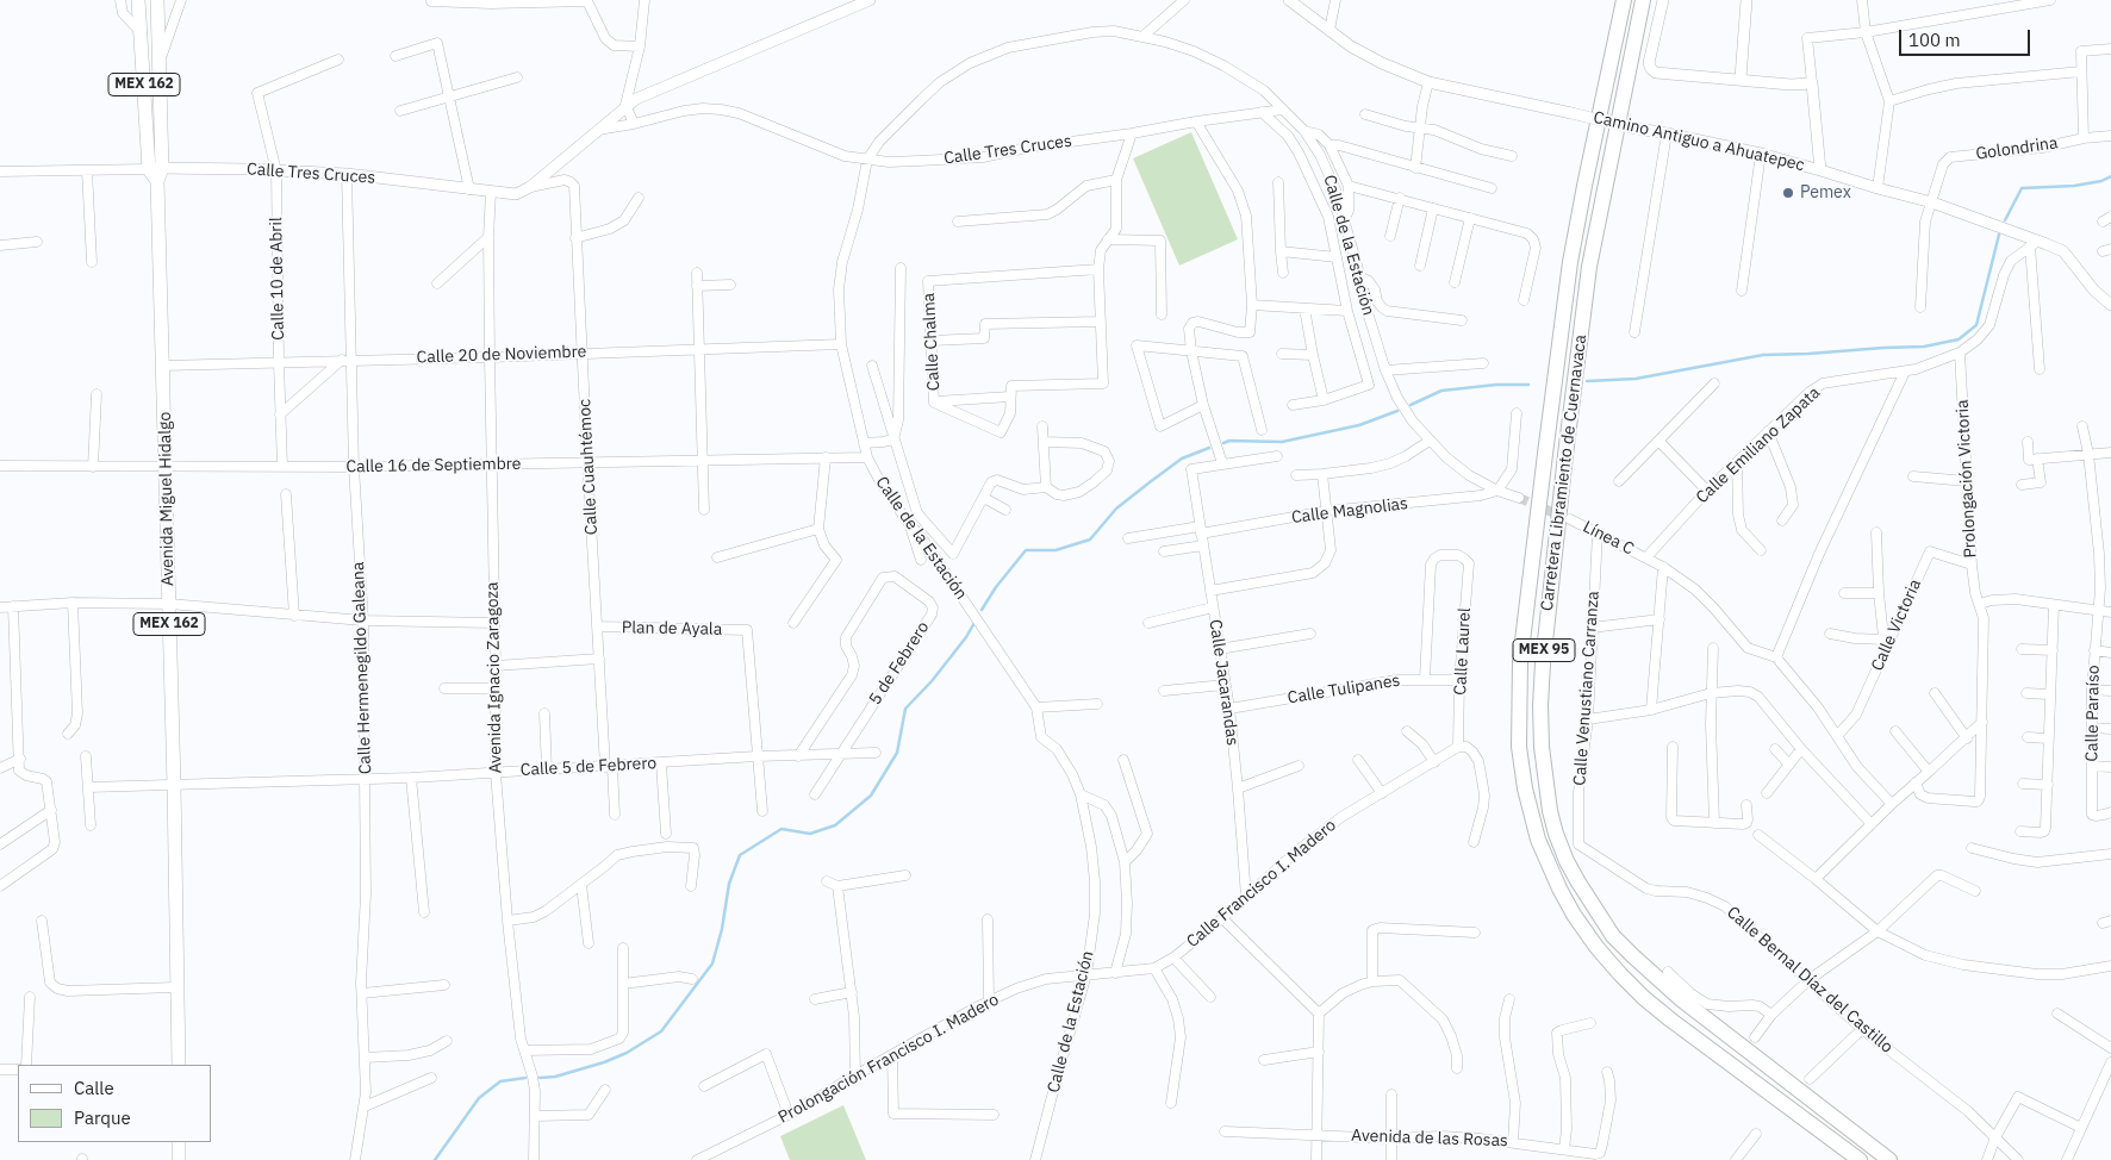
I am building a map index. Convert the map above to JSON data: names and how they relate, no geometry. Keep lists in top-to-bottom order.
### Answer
{
  "streets": {
    "highway": ["Carretera Libramiento de Cuernavaca", "MEX 95"],
    "main road": ["MEX 162", "Avenida Miguel Hidalgo"],
    "street": [
      "Camino Antiguo a Ahuatepec",
      "Golondrina",
      "Calle Tres Cruces",
      "Calle de la Estación",
      "Calle 10 de Abril",
      "Calle Chalma",
      "Calle 20 de Noviembre",
      "Calle Emiliano Zapata",
      "Calle 16 de Septiembre",
      "Calle Cuauhtémoc",
      "Prolongación Victoria",
      "Calle Magnolias",
      "Línea C",
      "Calle Victoria",
      "Plan de Ayala",
      "Calle Laurel",
      "5 de Febrero",
      "Calle Hermenegildo Galeana",
      "Avenida Ignacio Zaragoza",
      "Calle Jacarandas",
      "Calle Venustiano Carranza",
      "Calle Tulipanes",
      "Calle Paraíso",
      "Calle 5 de Febrero",
      "Calle Francisco I. Madero",
      "Calle Bernal Díaz del Castillo",
      "Prolongación Francisco I. Madero",
      "Avenida de las Rosas"
    ]
  },
  "crossings": [
    ["Camino Antiguo a Ahuatepec", "Golondrina"],
    ["Camino Antiguo a Ahuatepec", "Calle Emiliano Zapata"],
    ["Calle Tres Cruces", "Calle de la Estación"],
    ["Calle Tres Cruces", "Calle 10 de Abril"],
    ["Calle Tres Cruces", "Avenida Miguel Hidalgo"],
    ["Calle Tres Cruces", "Calle Hermenegildo Galeana"],
    ["Calle Tres Cruces", "Avenida Ignacio Zaragoza"],
    ["Calle de la Estación", "Calle 20 de Noviembre"],
    ["Calle de la Estación", "Calle 16 de Septiembre"],
    ["Calle de la Estación", "Calle Magnolias"],
    ["Calle de la Estación", "Calle Francisco I. Madero"],
    ["Calle de la Estación", "Prolongación Francisco I. Madero"],
    ["Calle 10 de Abril", "Calle 20 de Noviembre"],
    ["Calle 10 de Abril", "Calle 16 de Septiembre"],
    ["Calle 20 de Noviembre", "Calle Cuauhtémoc"],
    ["Calle 20 de Noviembre", "Avenida Miguel Hidalgo"],
    ["Calle 20 de Noviembre", "Calle Hermenegildo Galeana"],
    ["Calle 20 de Noviembre", "Avenida Ignacio Zaragoza"],
    ["Calle Emiliano Zapata", "Prolongación Victoria"],
    ["Calle Emiliano Zapata", "Línea C"],
    ["Calle 16 de Septiembre", "Calle Cuauhtémoc"],
    ["Calle 16 de Septiembre", "Avenida Miguel Hidalgo"],
    ["Calle 16 de Septiembre", "Calle Hermenegildo Galeana"],
    ["Calle 16 de Septiembre", "Avenida Ignacio Zaragoza"],
    ["Calle Cuauhtémoc", "Plan de Ayala"],
    ["Calle Cuauhtémoc", "Calle 5 de Febrero"],
    ["Prolongación Victoria", "Calle Victoria"],
    ["Avenida Miguel Hidalgo", "Calle 5 de Febrero"],
    ["Calle Magnolias", "Calle Jacarandas"],
    ["Línea C", "Calle Venustiano Carranza"],
    ["Plan de Ayala", "Calle 5 de Febrero"],
    ["Calle Laurel", "Calle Tulipanes"],
    ["Calle Laurel", "Calle Francisco I. Madero"],
    ["5 de Febrero", "Calle 5 de Febrero"],
    ["Calle Hermenegildo Galeana", "Calle 5 de Febrero"],
    ["Avenida Ignacio Zaragoza", "Calle 5 de Febrero"],
    ["Calle Jacarandas", "Calle Tulipanes"],
    ["Calle Jacarandas", "Calle Francisco I. Madero"],
    ["Calle Venustiano Carranza", "Calle Bernal Díaz del Castillo"],
    ["Calle Francisco I. Madero", "Prolongación Francisco I. Madero"]
  ],
  "places": ["Pemex"],
  "legend": ["Calle", "Parque"],
  "scale_bar": "100 m"
}
